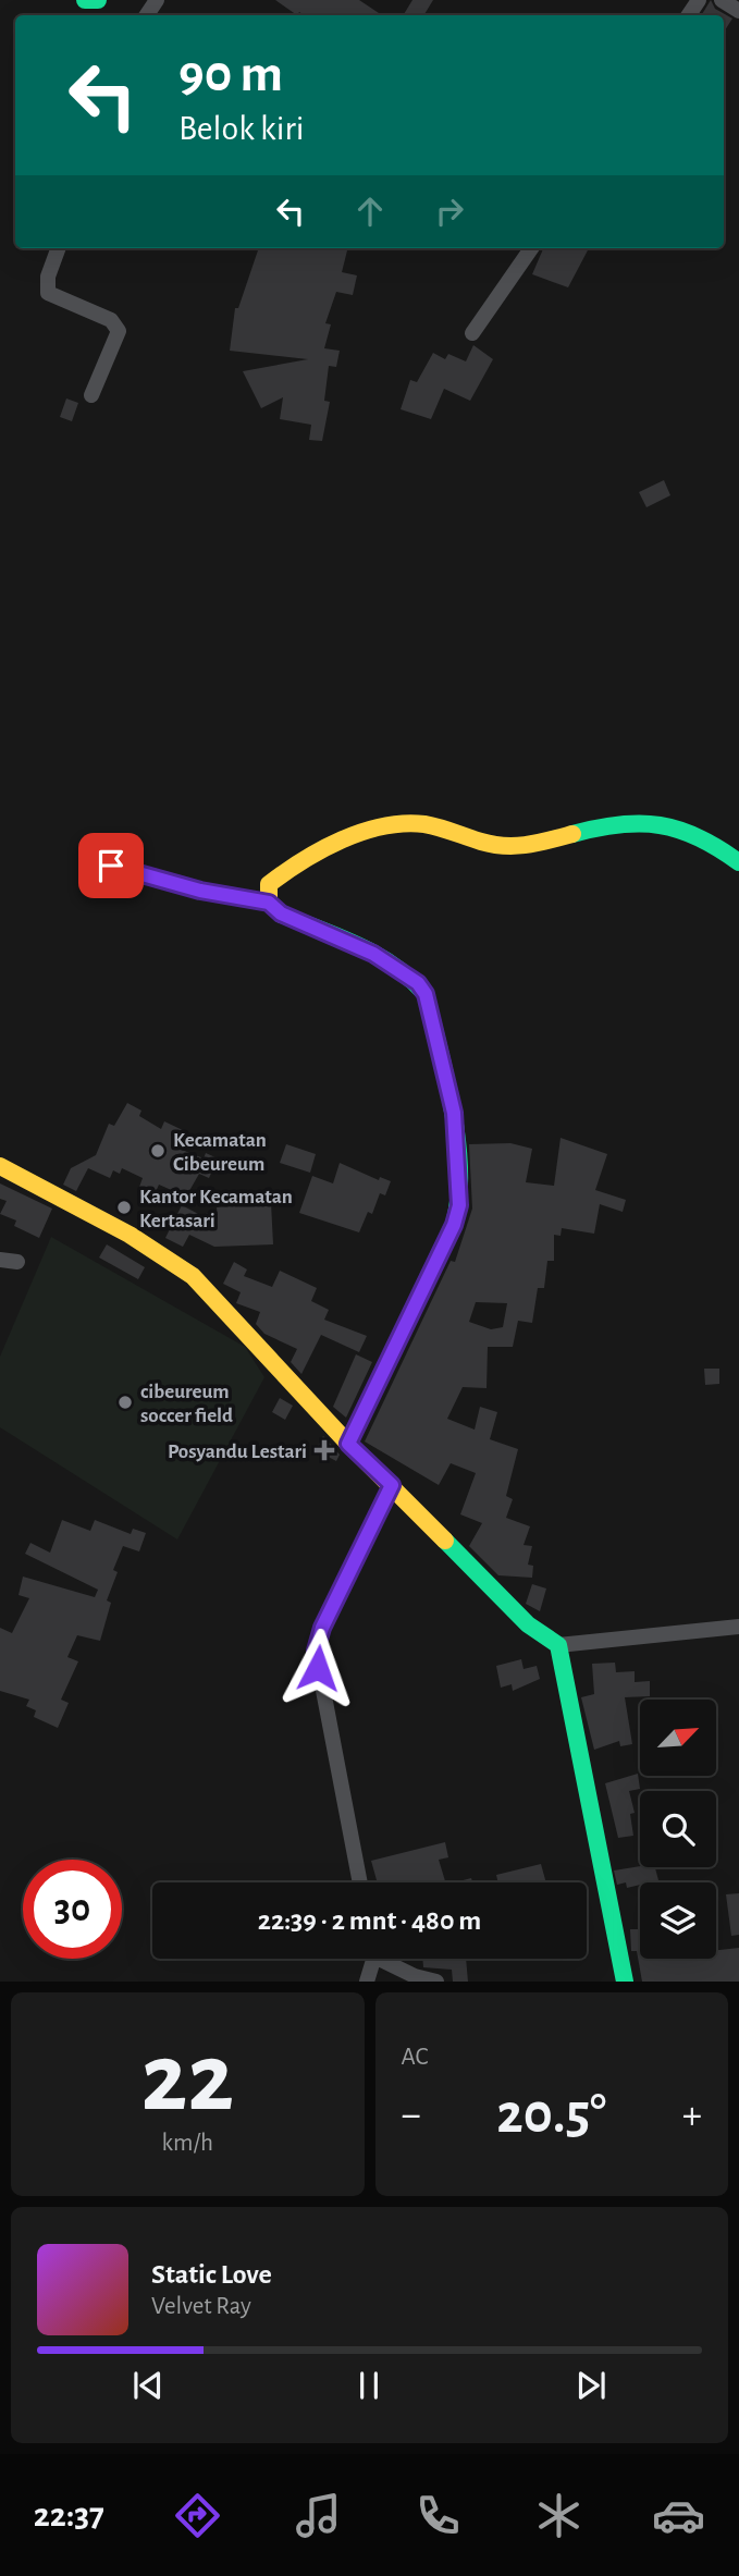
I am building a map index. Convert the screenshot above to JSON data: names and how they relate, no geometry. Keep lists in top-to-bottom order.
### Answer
{
  "places": {
    "other": ["Kecamatan Cibeureum", "Kantor Kecamatan Kertasari", "cibeureum soccer field"],
    "health": ["Posyandu Lestari"]
  },
  "north": "top right",
  "page": {
    "turn": ["90 m", "Belok kiri"],
    "limit": "30",
    "trip": "22:39 · 2 mnt · 480 m",
    "tile": [
      ["22", "km/h"],
      "AC"
    ],
    "heat": ["−", "20.5°", "+"],
    "song": ["Static Love", "Velvet Ray"],
    "tabs": "22:37"
  }
}
